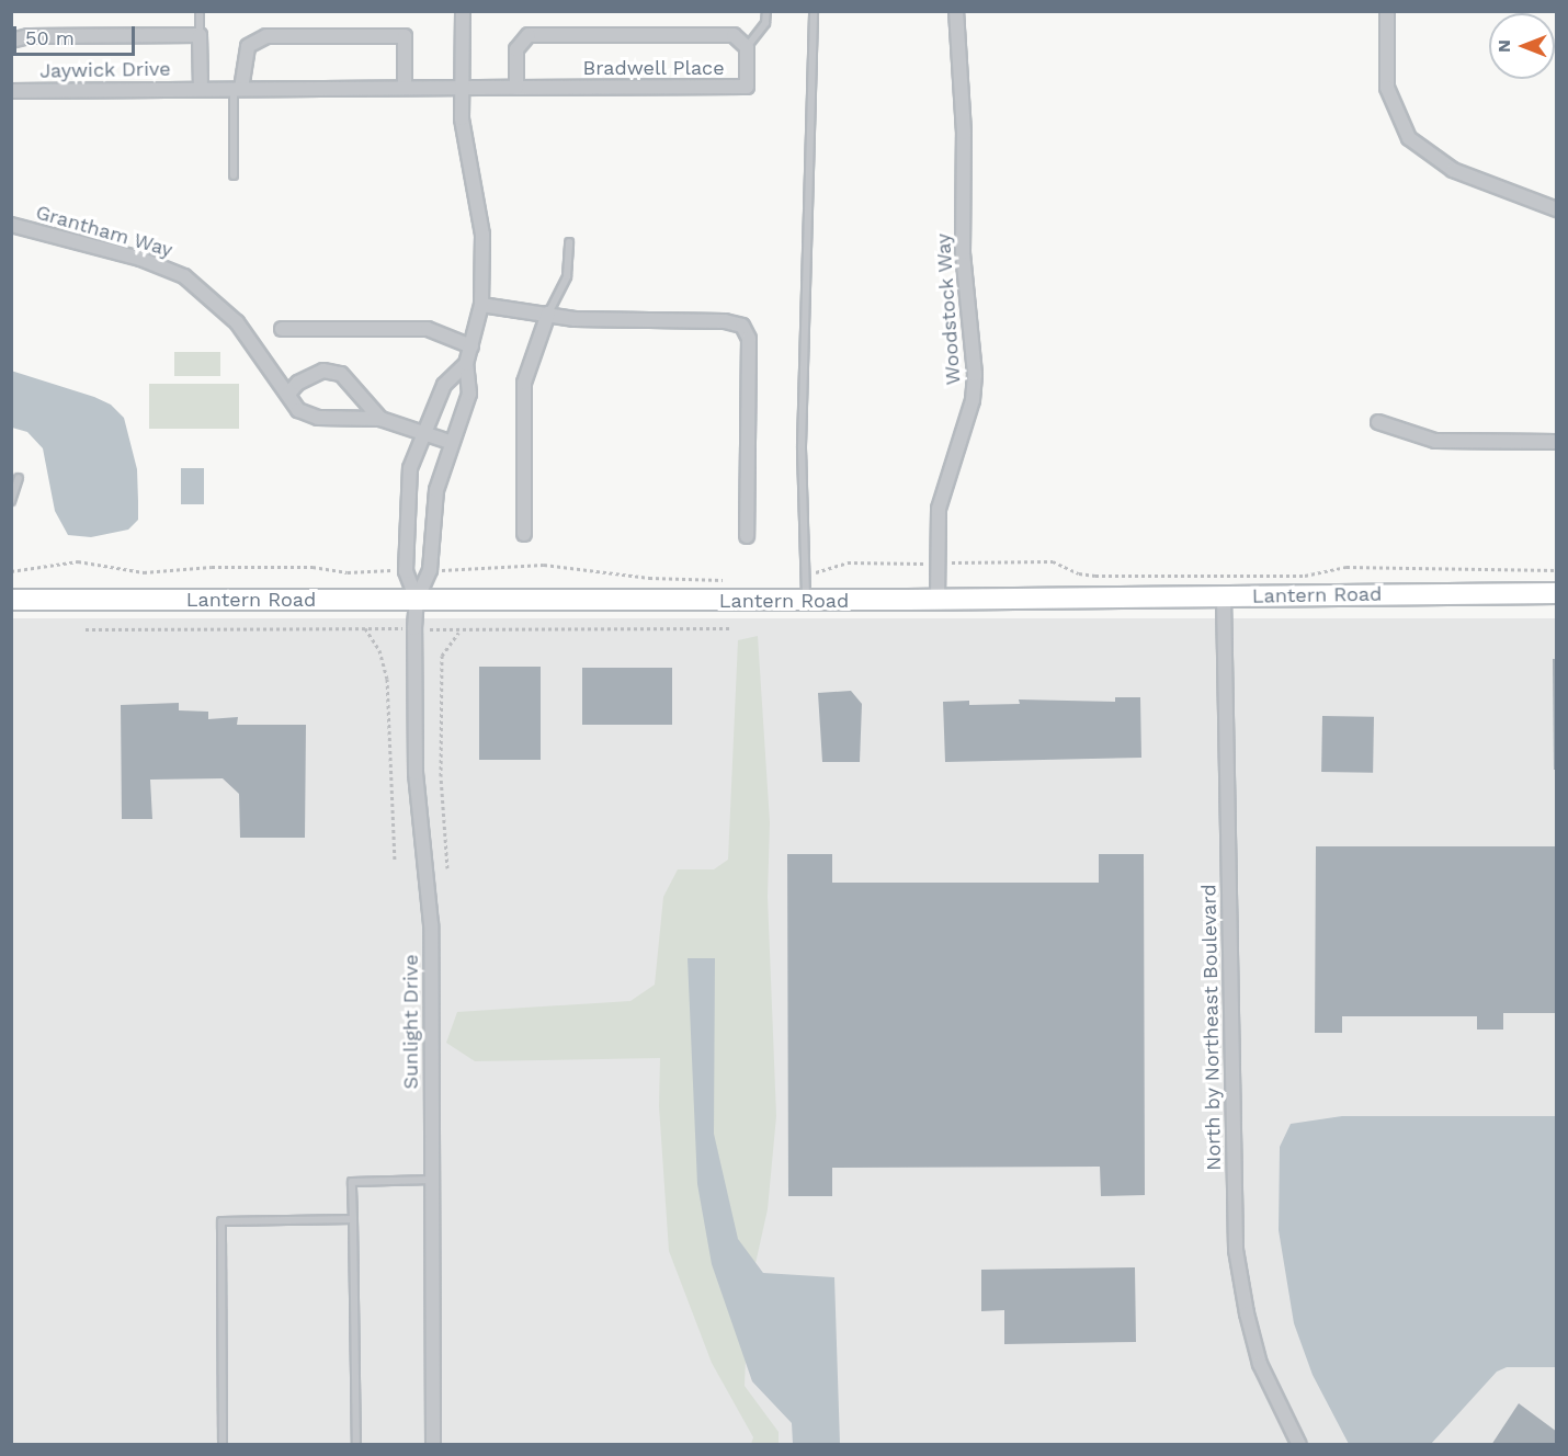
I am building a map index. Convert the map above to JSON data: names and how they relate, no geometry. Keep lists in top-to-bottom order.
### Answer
{
  "streets": {
    "street": [
      "Bradwell Place",
      "Jaywick Drive",
      "Grantham Way",
      "Woodstock Way",
      "Lantern Road",
      "Sunlight Drive",
      "North by Northeast Boulevard"
    ]
  },
  "crossings": [
    ["Bradwell Place", "Jaywick Drive"],
    ["Woodstock Way", "Lantern Road"],
    ["Lantern Road", "Sunlight Drive"],
    ["Lantern Road", "North by Northeast Boulevard"]
  ],
  "scale_bar": "50 m",
  "north": "left"
}
